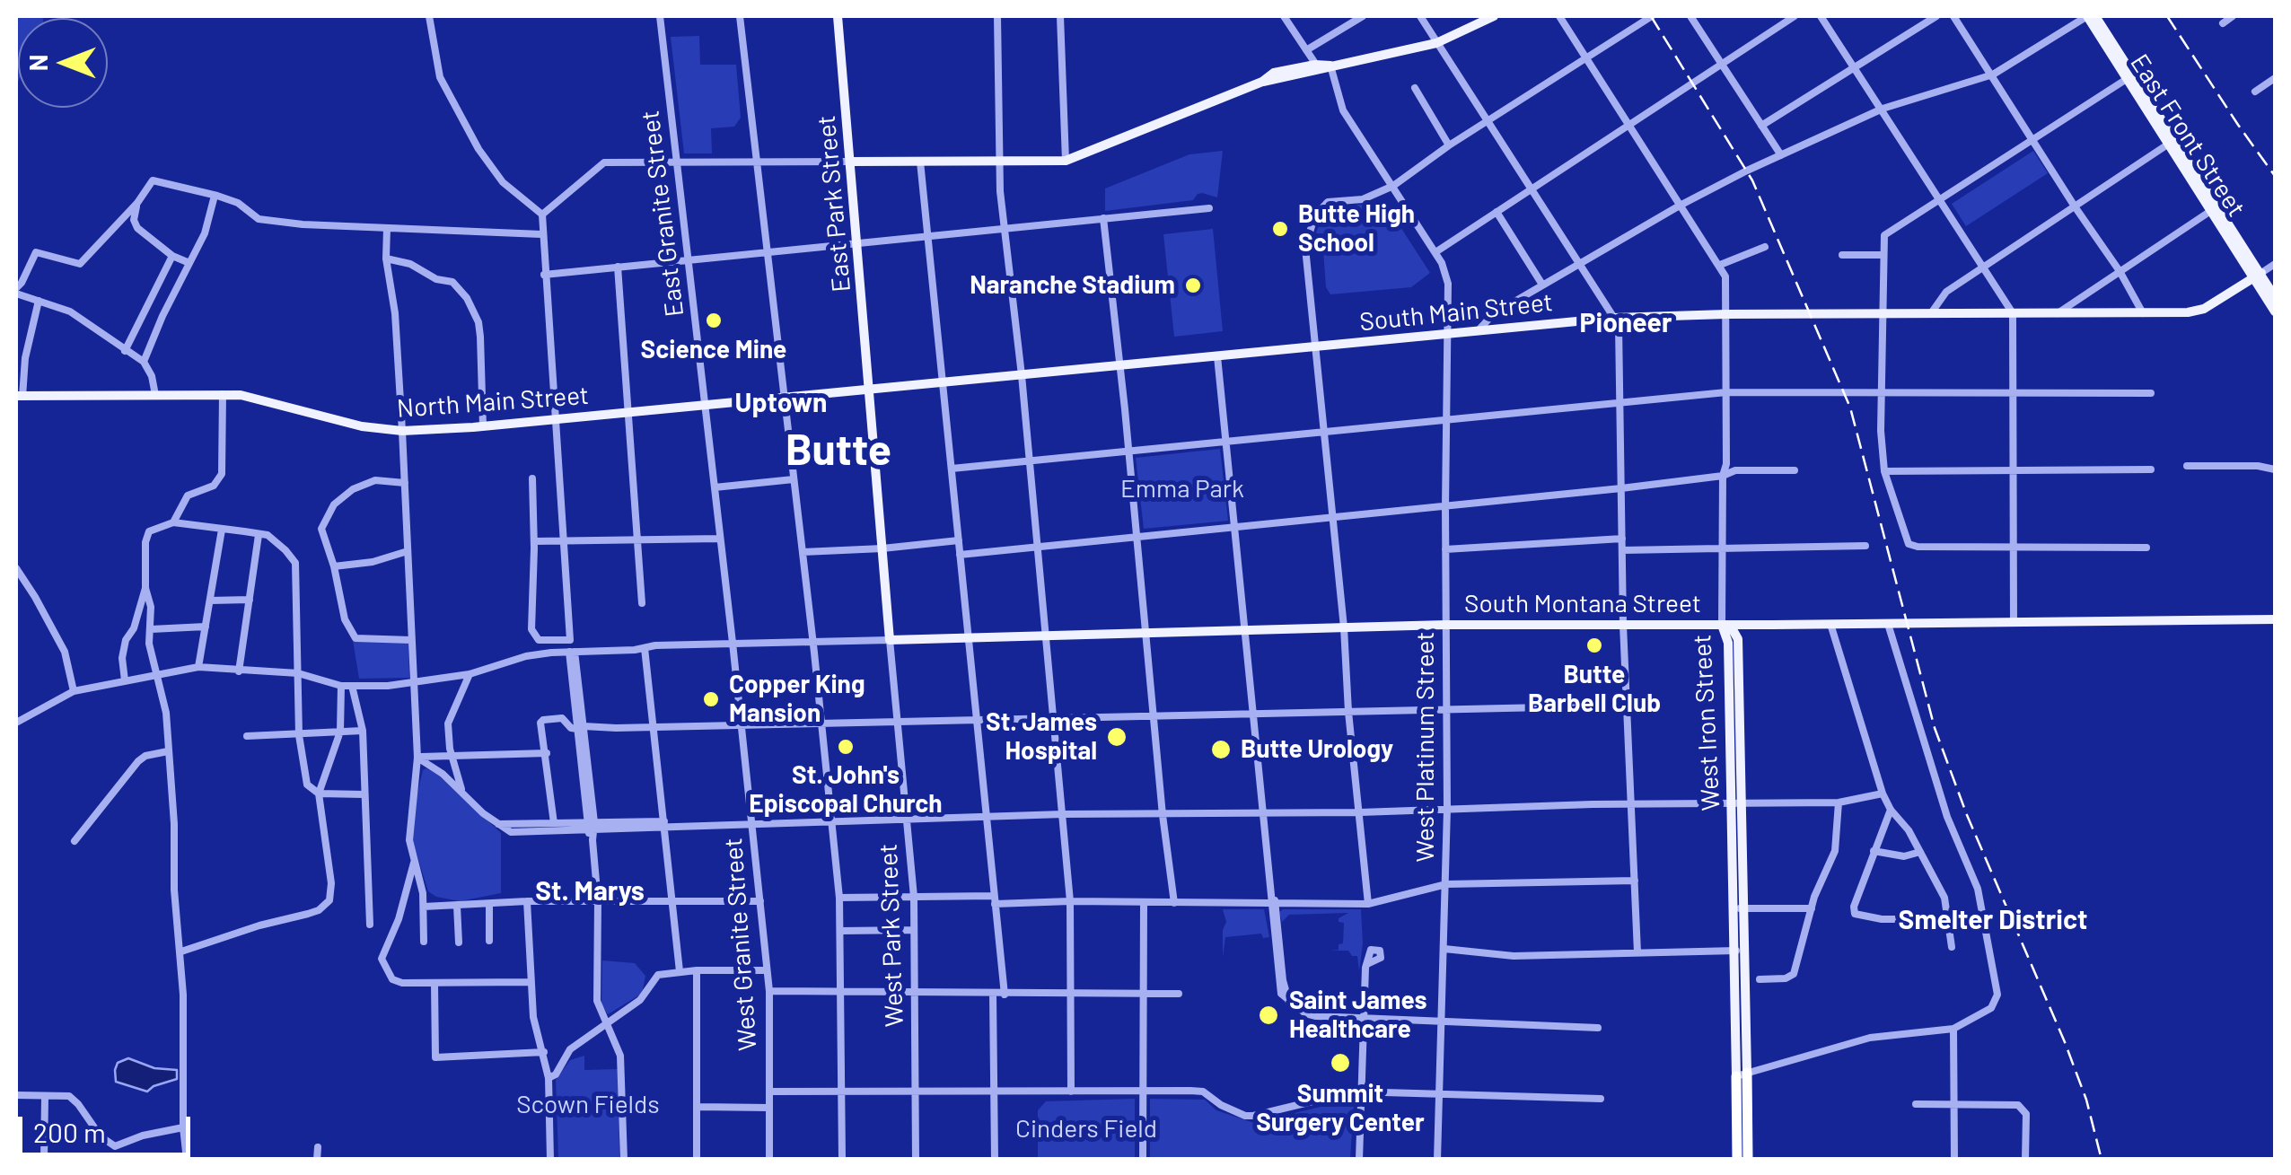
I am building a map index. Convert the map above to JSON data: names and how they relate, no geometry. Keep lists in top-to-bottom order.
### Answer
{
  "streets": {
    "main road": [
      "East Front Street",
      "East Park Street",
      "South Main Street",
      "North Main Street",
      "South Montana Street",
      "West Iron Street",
      "West Park Street"
    ],
    "street": ["East Granite Street", "West Platinum Street", "West Granite Street"]
  },
  "crossings": [
    ["East Front Street", "South Main Street"],
    ["East Park Street", "South Main Street"],
    ["East Park Street", "North Main Street"],
    ["East Park Street", "West Park Street"],
    ["East Granite Street", "North Main Street"],
    ["East Granite Street", "West Granite Street"],
    ["South Main Street", "North Main Street"],
    ["South Main Street", "West Iron Street"],
    ["South Main Street", "West Platinum Street"],
    ["South Main Street", "West Park Street"],
    ["North Main Street", "West Park Street"],
    ["North Main Street", "West Granite Street"],
    ["South Montana Street", "West Iron Street"],
    ["South Montana Street", "West Platinum Street"],
    ["South Montana Street", "West Park Street"]
  ],
  "districts": [
    "Pioneer",
    "Uptown",
    "Butte",
    "St. Marys",
    "Smelter District"
  ],
  "parks": ["Emma Park", "Scown Fields", "Cinders Field"],
  "places": [
    "Butte High School",
    "Naranche Stadium",
    "Science Mine",
    "Butte Barbell Club",
    "Copper King Mansion",
    "St. James Hospital",
    "St. John's Episcopal Church",
    "Butte Urology",
    "Saint James Healthcare",
    "Summit Surgery Center"
  ],
  "scale_bar": "200 m",
  "north": "left"
}
